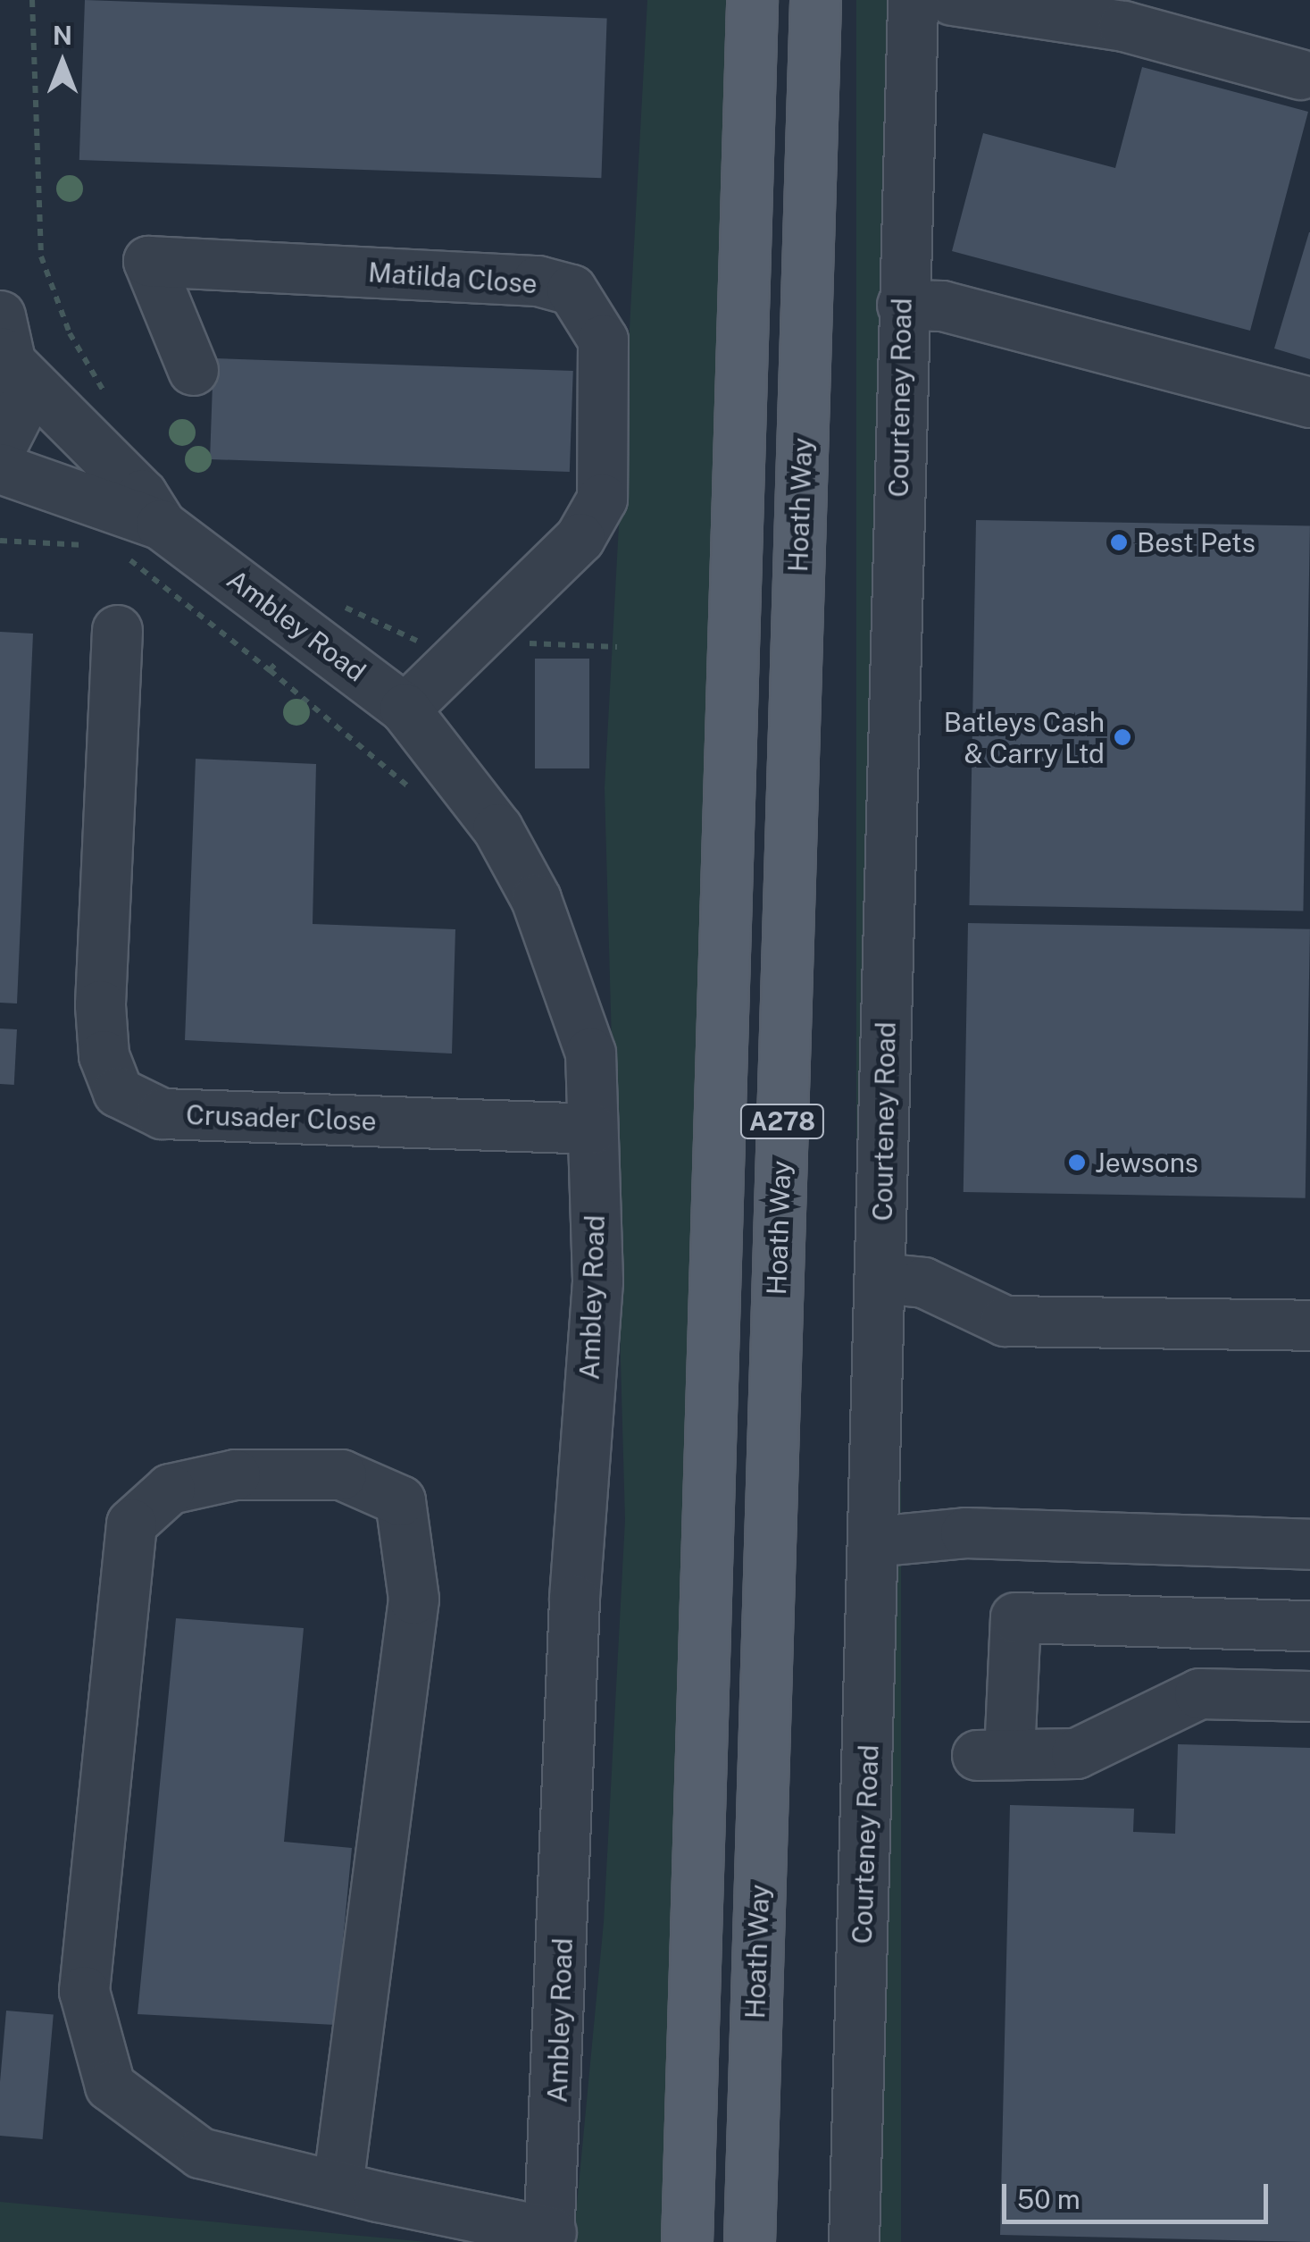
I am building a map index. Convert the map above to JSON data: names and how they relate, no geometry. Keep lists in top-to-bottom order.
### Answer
{
  "streets": {
    "main road": ["Hoath Way", "A278"],
    "street": [
      "Matilda Close",
      "Courteney Road",
      "Ambley Road",
      "Crusader Close"
    ]
  },
  "crossings": [
    ["Matilda Close", "Ambley Road"],
    ["Ambley Road", "Crusader Close"]
  ],
  "places": ["Best Pets", "Batleys Cash & Carry Ltd", "Jewsons"],
  "scale_bar": "50 m",
  "north": "top"
}
